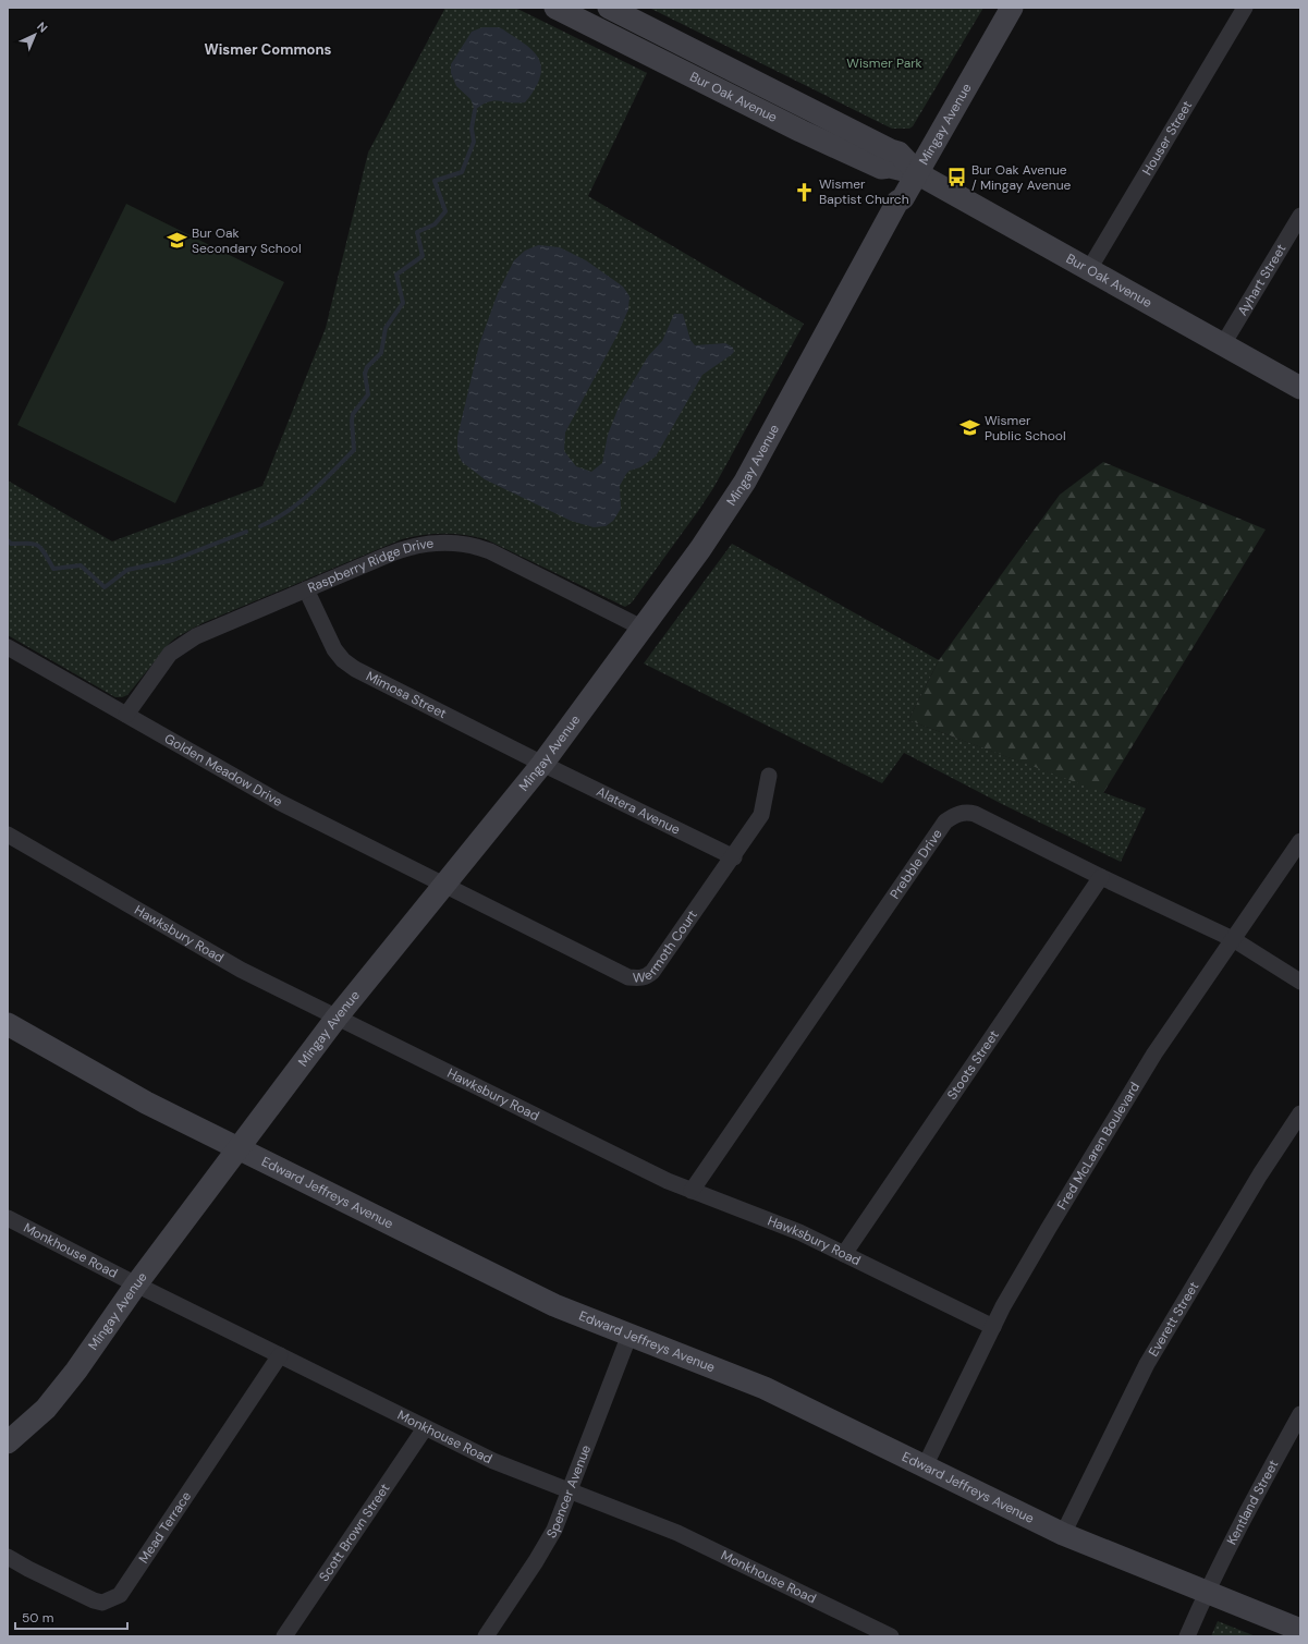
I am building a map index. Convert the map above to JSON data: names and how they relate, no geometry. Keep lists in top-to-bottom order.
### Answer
{
  "streets": {
    "street": [
      "Bur Oak Avenue",
      "Mingay Avenue",
      "Houser Street",
      "Ayhart Street",
      "Raspberry Ridge Drive",
      "Mimosa Street",
      "Golden Meadow Drive",
      "Alatera Avenue",
      "Prebble Drive",
      "Hawksbury Road",
      "Wermoth Court",
      "Stoots Street",
      "Fred McLaren Boulevard",
      "Edward Jeffreys Avenue",
      "Monkhouse Road",
      "Everett Street",
      "Spencer Avenue",
      "Kentland Street",
      "Mead Terrace",
      "Scott Brown Street"
    ]
  },
  "crossings": [
    ["Bur Oak Avenue", "Mingay Avenue"],
    ["Bur Oak Avenue", "Houser Street"],
    ["Bur Oak Avenue", "Ayhart Street"],
    ["Mingay Avenue", "Raspberry Ridge Drive"],
    ["Mingay Avenue", "Mimosa Street"],
    ["Mingay Avenue", "Golden Meadow Drive"],
    ["Mingay Avenue", "Alatera Avenue"],
    ["Mingay Avenue", "Hawksbury Road"],
    ["Mingay Avenue", "Wermoth Court"],
    ["Mingay Avenue", "Edward Jeffreys Avenue"],
    ["Mingay Avenue", "Monkhouse Road"],
    ["Raspberry Ridge Drive", "Mimosa Street"],
    ["Raspberry Ridge Drive", "Golden Meadow Drive"],
    ["Mimosa Street", "Alatera Avenue"],
    ["Golden Meadow Drive", "Wermoth Court"],
    ["Alatera Avenue", "Wermoth Court"],
    ["Prebble Drive", "Hawksbury Road"],
    ["Prebble Drive", "Stoots Street"],
    ["Prebble Drive", "Fred McLaren Boulevard"],
    ["Hawksbury Road", "Stoots Street"],
    ["Hawksbury Road", "Fred McLaren Boulevard"],
    ["Fred McLaren Boulevard", "Edward Jeffreys Avenue"],
    ["Edward Jeffreys Avenue", "Everett Street"],
    ["Edward Jeffreys Avenue", "Spencer Avenue"],
    ["Edward Jeffreys Avenue", "Kentland Street"],
    ["Monkhouse Road", "Spencer Avenue"],
    ["Monkhouse Road", "Mead Terrace"],
    ["Monkhouse Road", "Scott Brown Street"]
  ],
  "districts": ["Wismer Commons"],
  "parks": ["Wismer Park"],
  "places": {
    "bus stop": ["Bur Oak Avenue / Mingay Avenue"],
    "church": ["Wismer Baptist Church"],
    "school or university": ["Bur Oak Secondary School", "Wismer Public School"]
  },
  "scale_bar": "50 m",
  "north": "top right"
}
